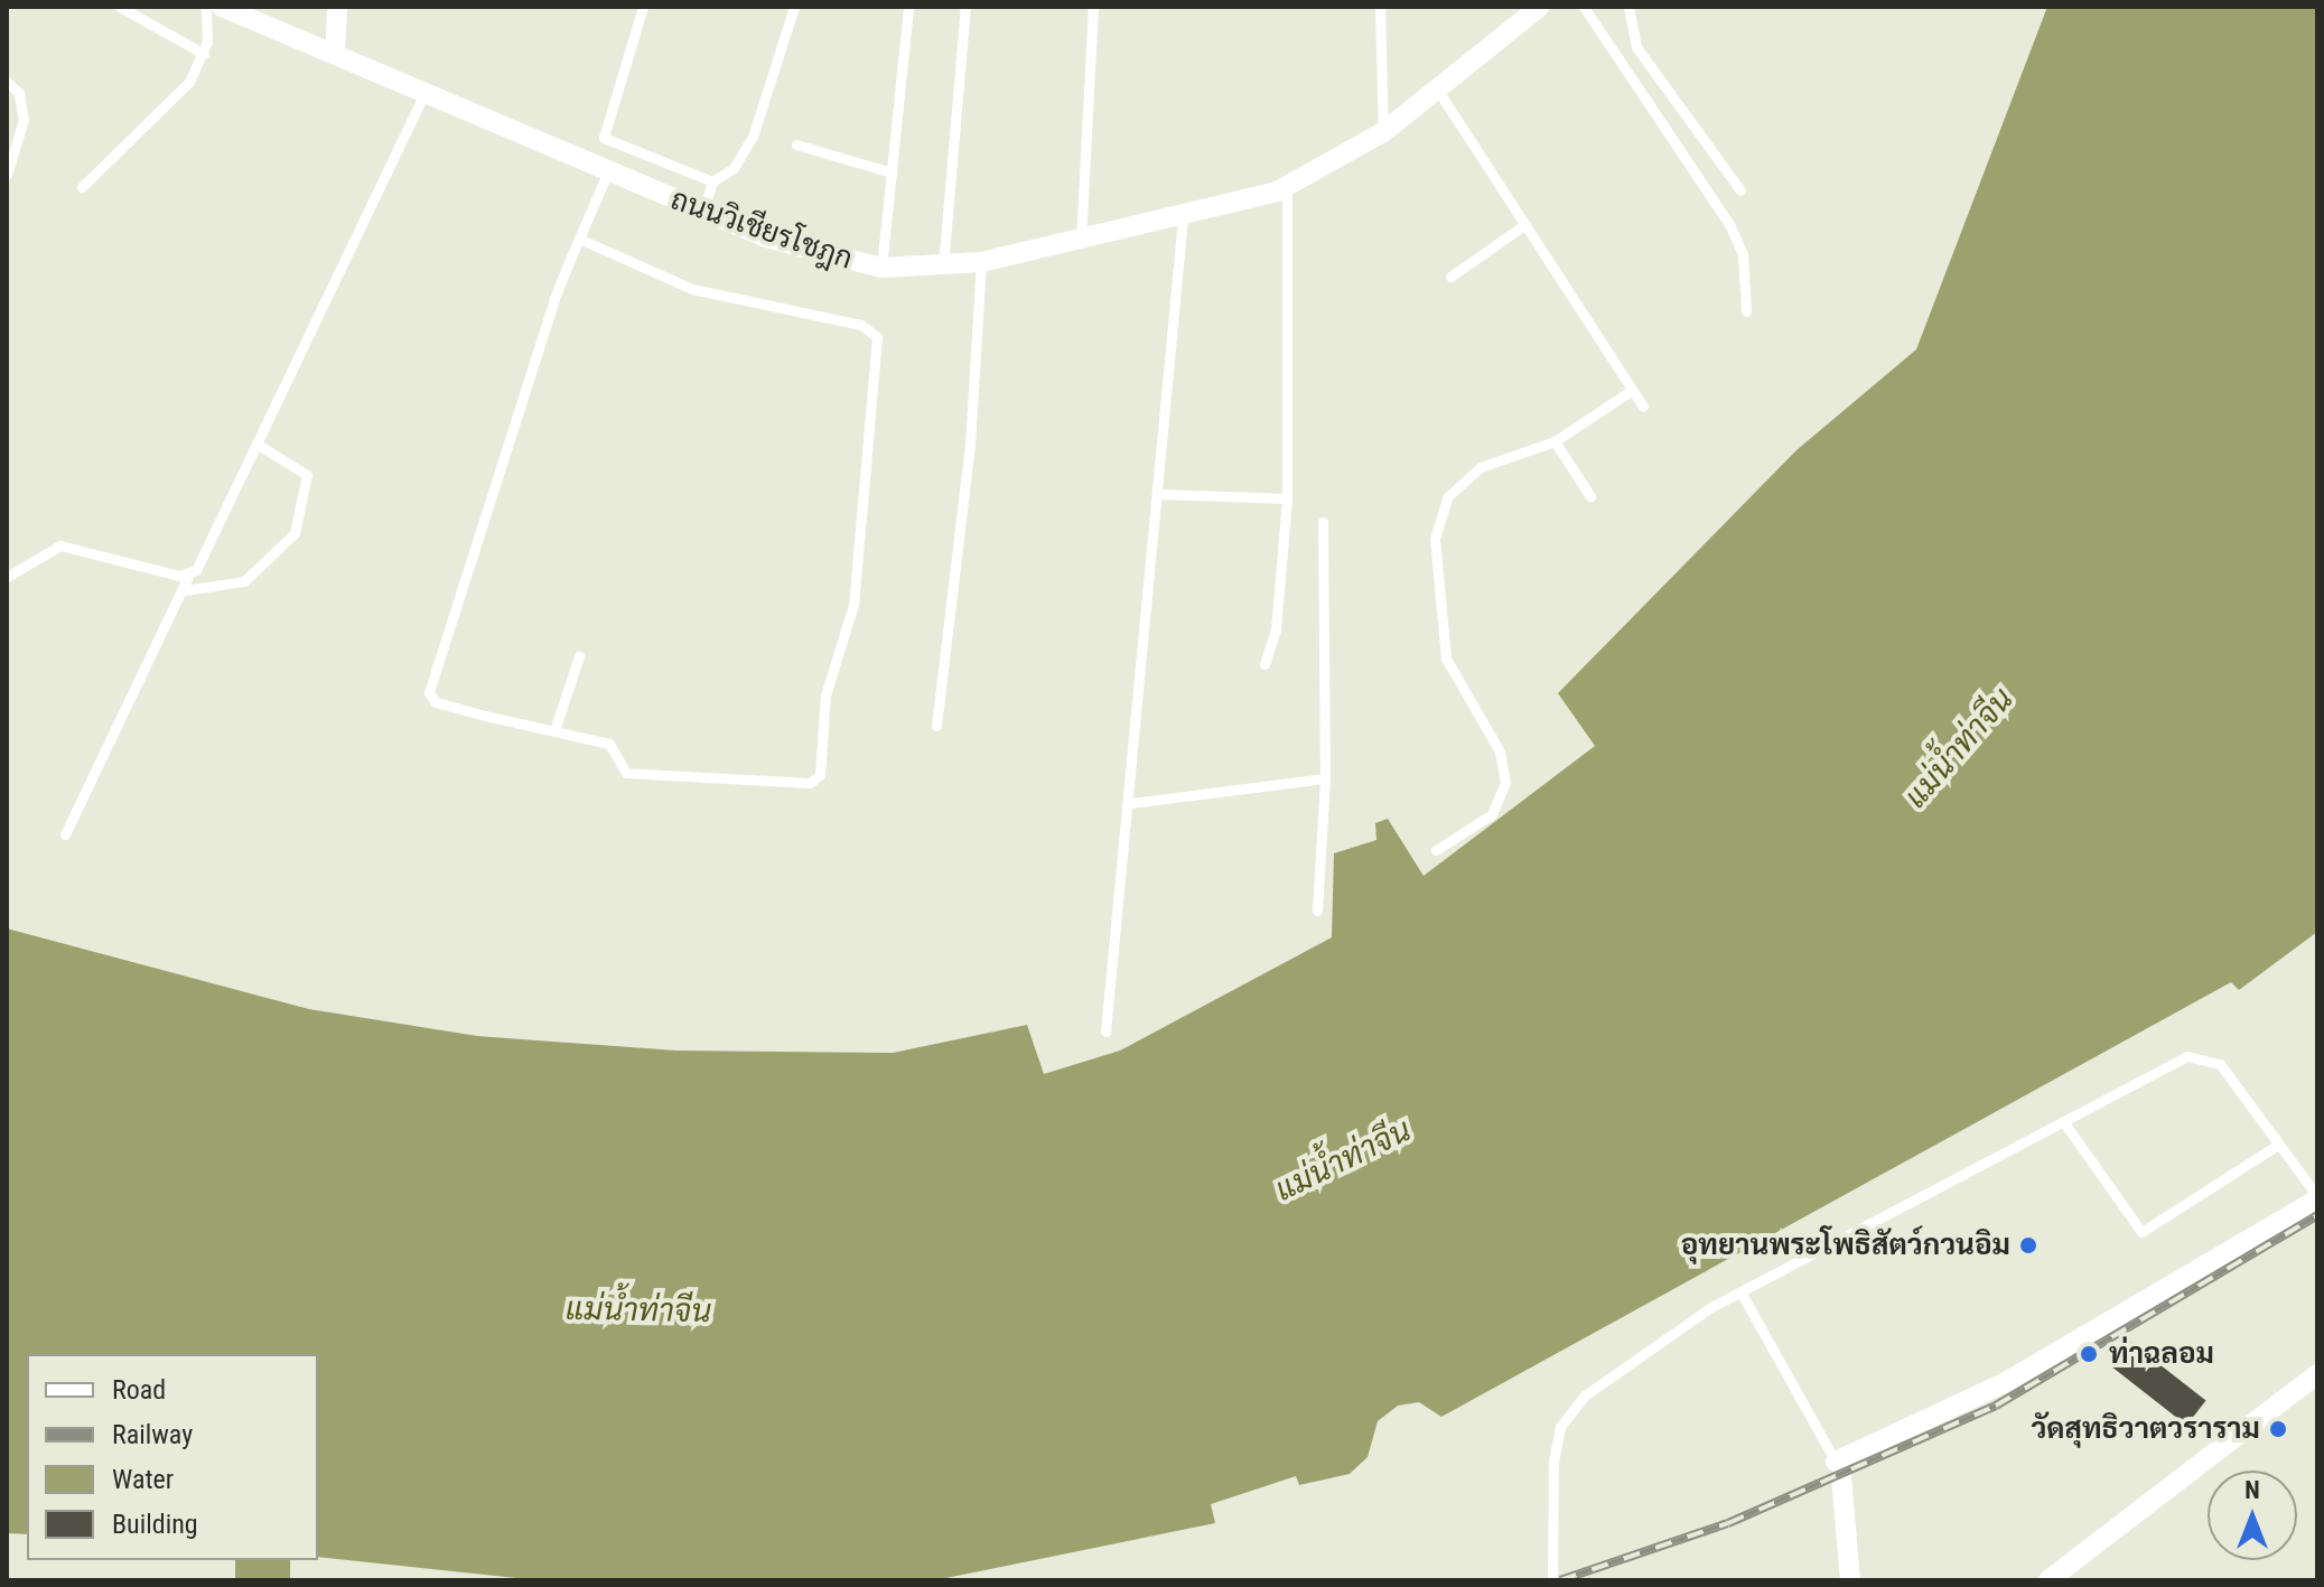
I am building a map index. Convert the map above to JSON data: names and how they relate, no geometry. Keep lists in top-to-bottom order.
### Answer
{
  "streets": {
    "street": ["ถนนวิเชียรโชฎก"]
  },
  "water": ["แม่น้ำท่าจีน"],
  "places": ["อุทยานพระโพธิสัตว์กวนอิม", "ท่าฉลอม", "วัดสุทธิวาตวราราม"],
  "legend": [
    "Road",
    "Railway",
    "Water",
    "Building"
  ],
  "north": "top"
}
